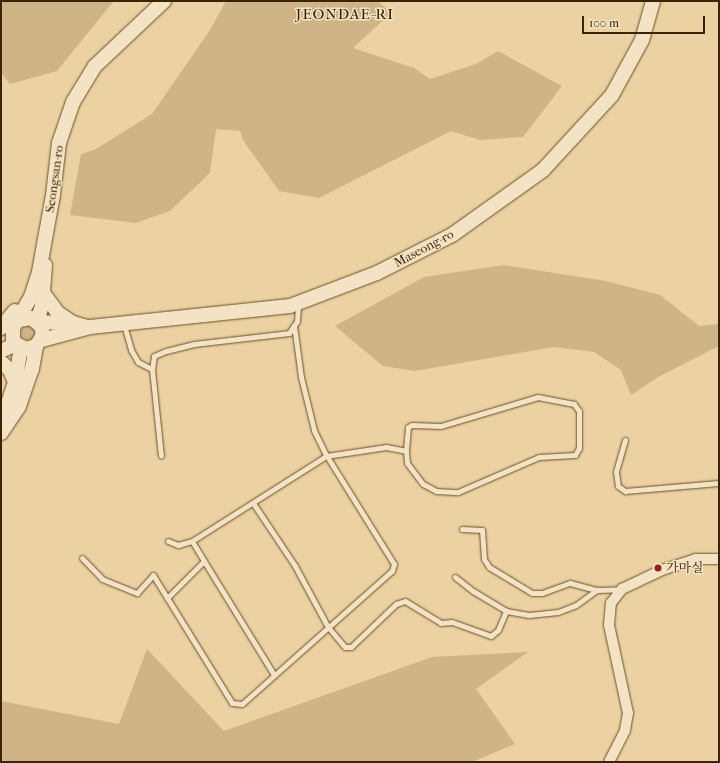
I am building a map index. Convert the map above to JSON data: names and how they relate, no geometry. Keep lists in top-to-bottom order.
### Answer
{
  "streets": {
    "main road": ["Seongsan-ro", "Maseong-ro"]
  },
  "districts": ["JEONDAE-RI"],
  "places": ["가마실"],
  "scale_bar": "100 m"
}
